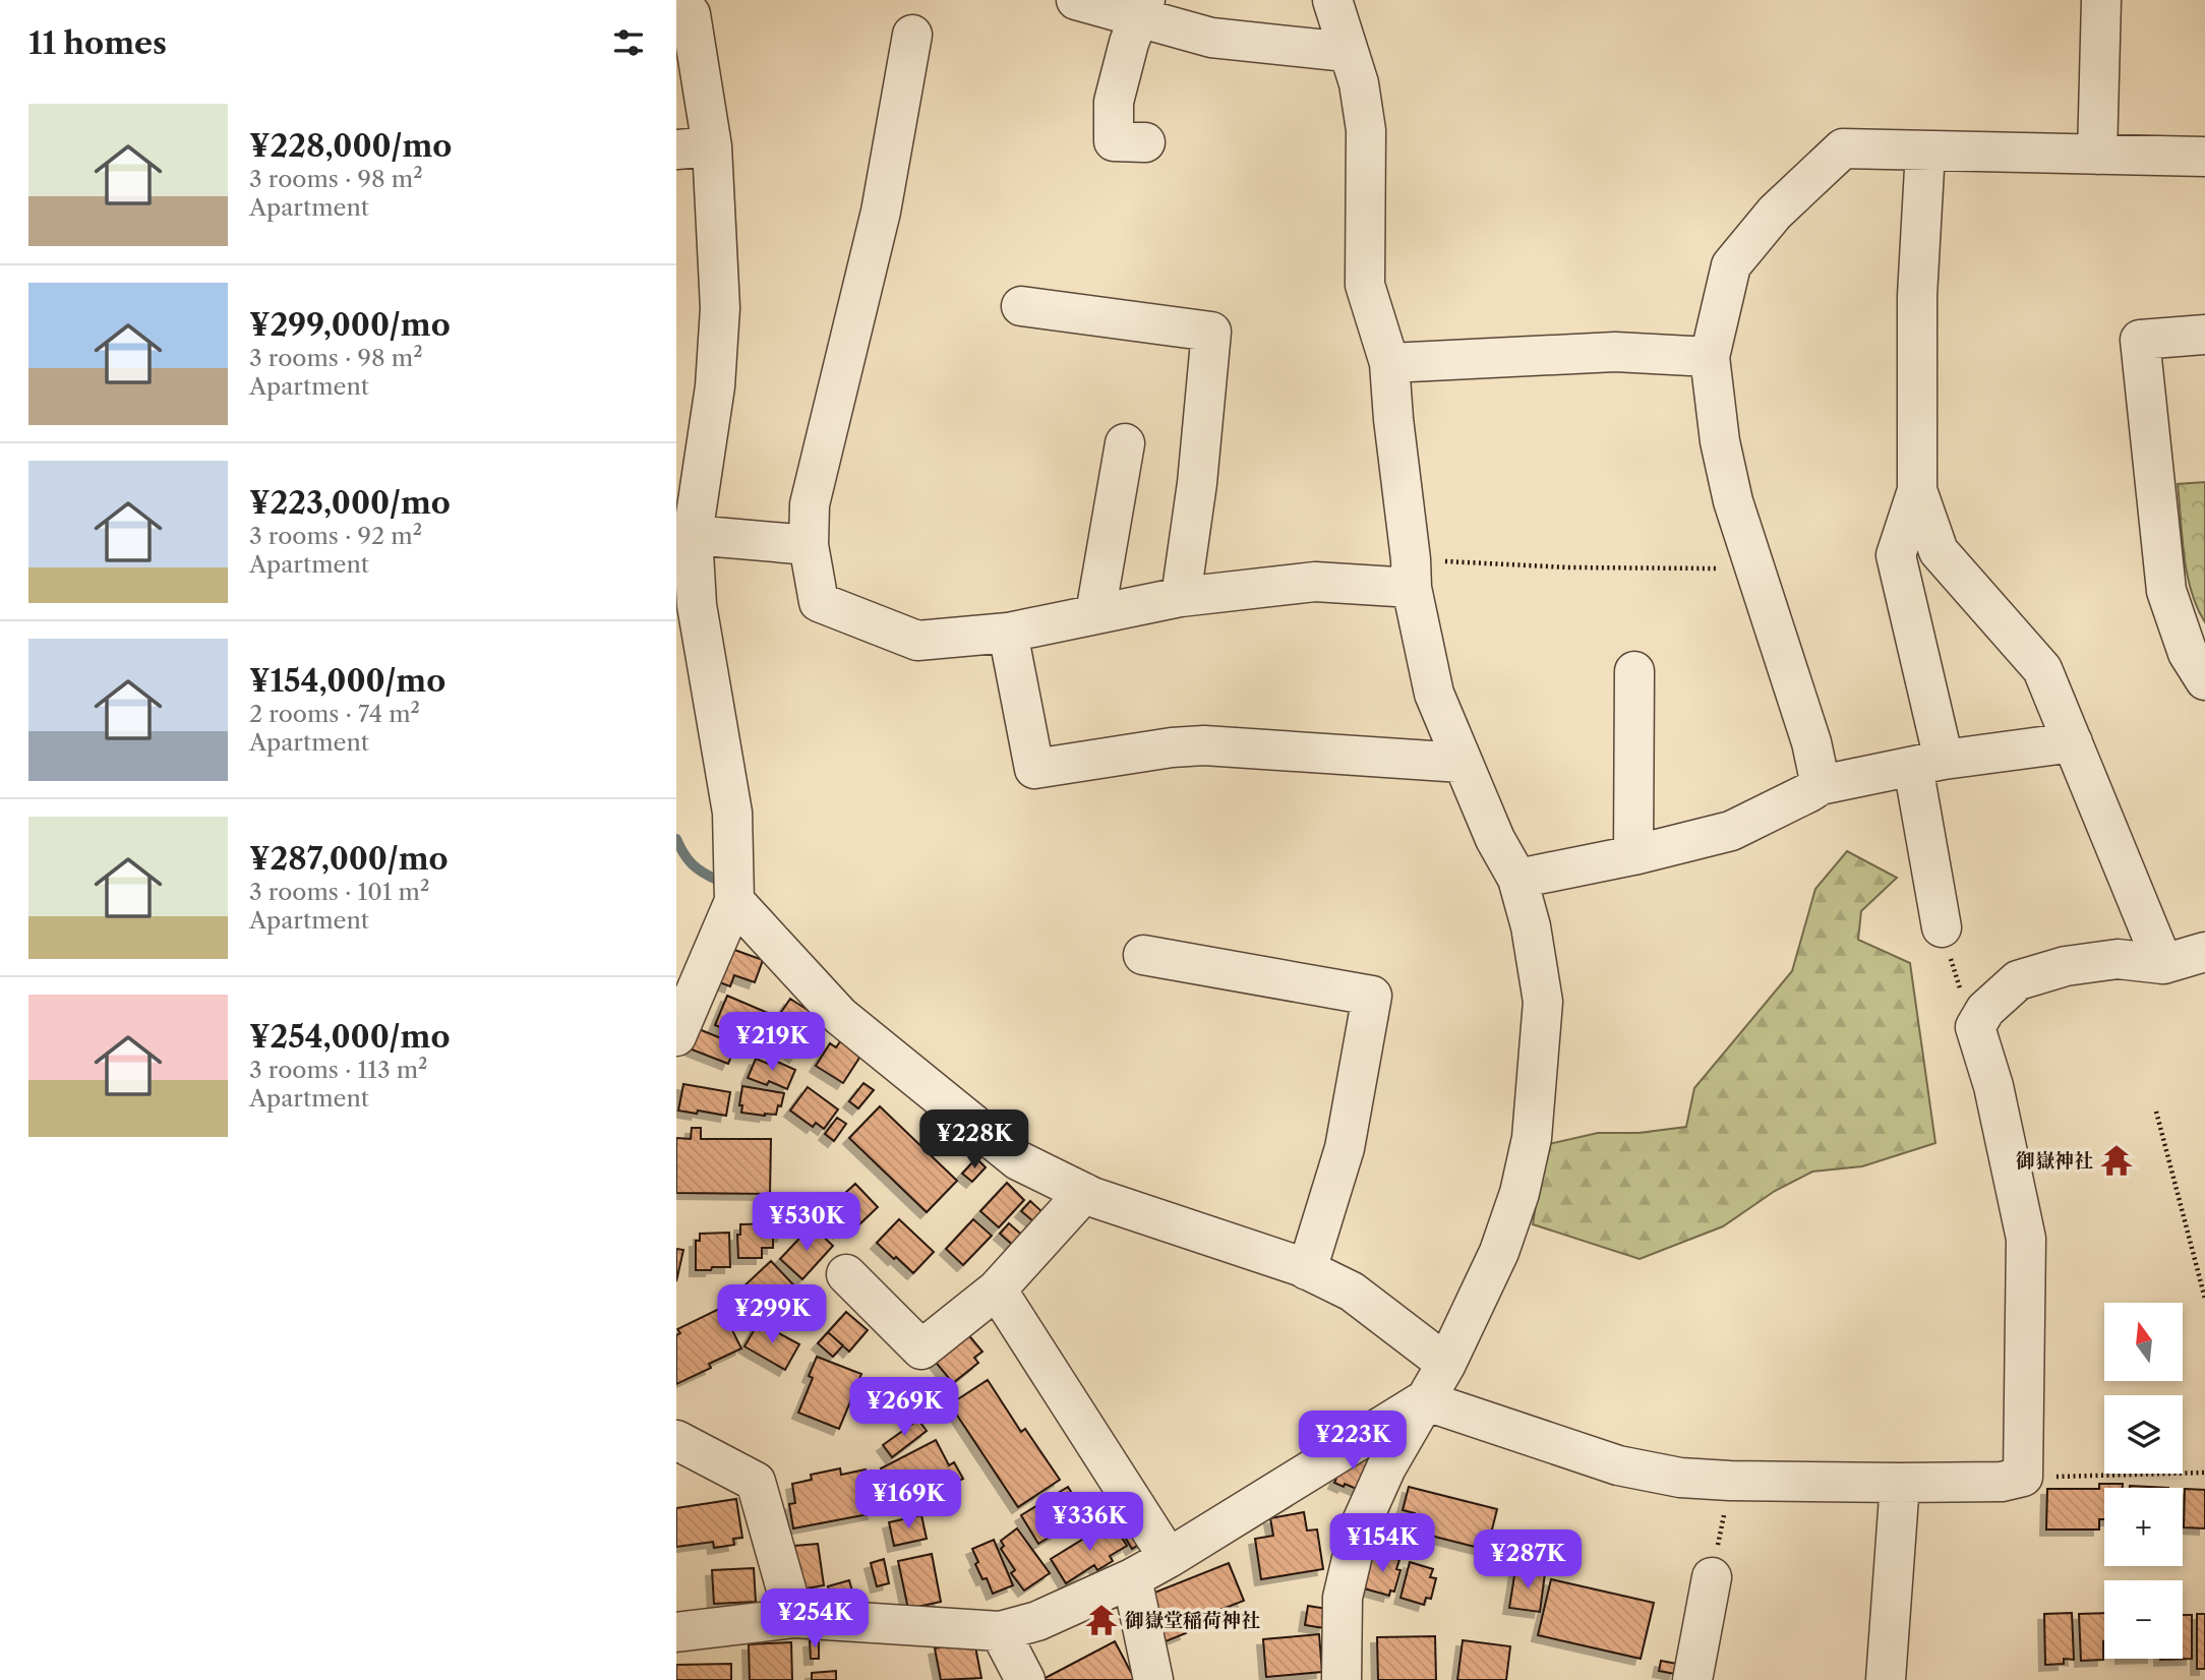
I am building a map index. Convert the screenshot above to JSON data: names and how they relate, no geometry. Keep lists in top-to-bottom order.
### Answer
{
  "places": {
    "temple": ["御嶽神社", "御嶽堂稲荷神社"]
  },
  "north": "top",
  "page": {
    "heading": "11 homes",
    "list": [
      {
        "name": "¥228,000/mo",
        "note": "3 rooms · 98 m² · Apartment"
      },
      {
        "name": "¥299,000/mo",
        "note": "3 rooms · 98 m² · Apartment"
      },
      {
        "name": "¥223,000/mo",
        "note": "3 rooms · 92 m² · Apartment"
      },
      {
        "name": "¥154,000/mo",
        "note": "2 rooms · 74 m² · Apartment"
      },
      {
        "name": "¥287,000/mo",
        "note": "3 rooms · 101 m² · Apartment"
      },
      {
        "name": "¥254,000/mo",
        "note": "3 rooms · 113 m² · Apartment"
      }
    ],
    "price": [
      "¥219K",
      "¥228K",
      "¥530K",
      "¥299K",
      "¥269K",
      "¥223K",
      "¥169K",
      "¥336K",
      "¥154K",
      "¥287K",
      "¥254K"
    ],
    "map_buttons": ["+", "−"]
  }
}
